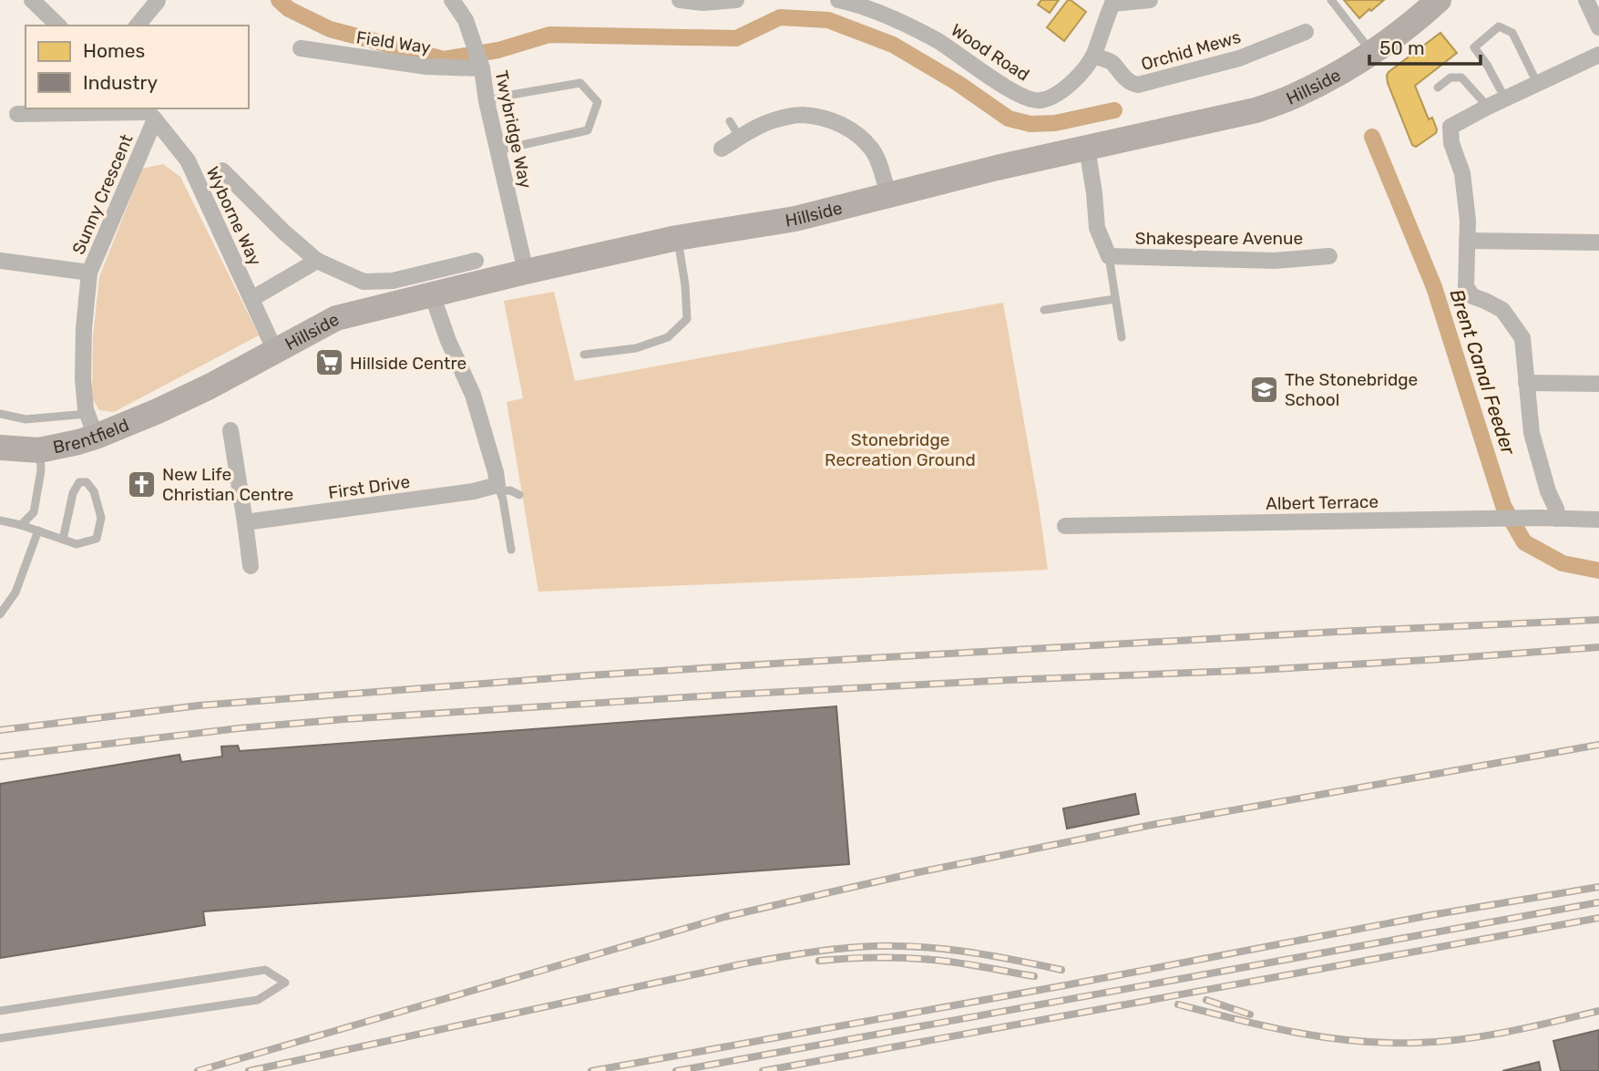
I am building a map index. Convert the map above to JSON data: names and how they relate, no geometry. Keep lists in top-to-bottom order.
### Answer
{
  "streets": {
    "main road": ["Hillside", "Brentfield"],
    "street": [
      "Field Way",
      "Orchid Mews",
      "Wood Road",
      "Twybridge Way",
      "Sunny Crescent",
      "Wyborne Way",
      "Shakespeare Avenue",
      "First Drive",
      "Albert Terrace"
    ]
  },
  "crossings": [
    ["Field Way", "Twybridge Way"],
    ["Orchid Mews", "Wood Road"],
    ["Hillside", "Twybridge Way"],
    ["Hillside", "Wyborne Way"],
    ["Hillside", "Brentfield"],
    ["Sunny Crescent", "Wyborne Way"],
    ["Sunny Crescent", "Brentfield"]
  ],
  "water": ["Brent Canal Feeder"],
  "parks": ["Stonebridge Recreation Ground"],
  "places": {
    "supermarket": ["Hillside Centre"],
    "school or university": ["The Stonebridge School"],
    "church": ["New Life Christian Centre"]
  },
  "legend": ["Homes", "Industry"],
  "scale_bar": "50 m"
}
